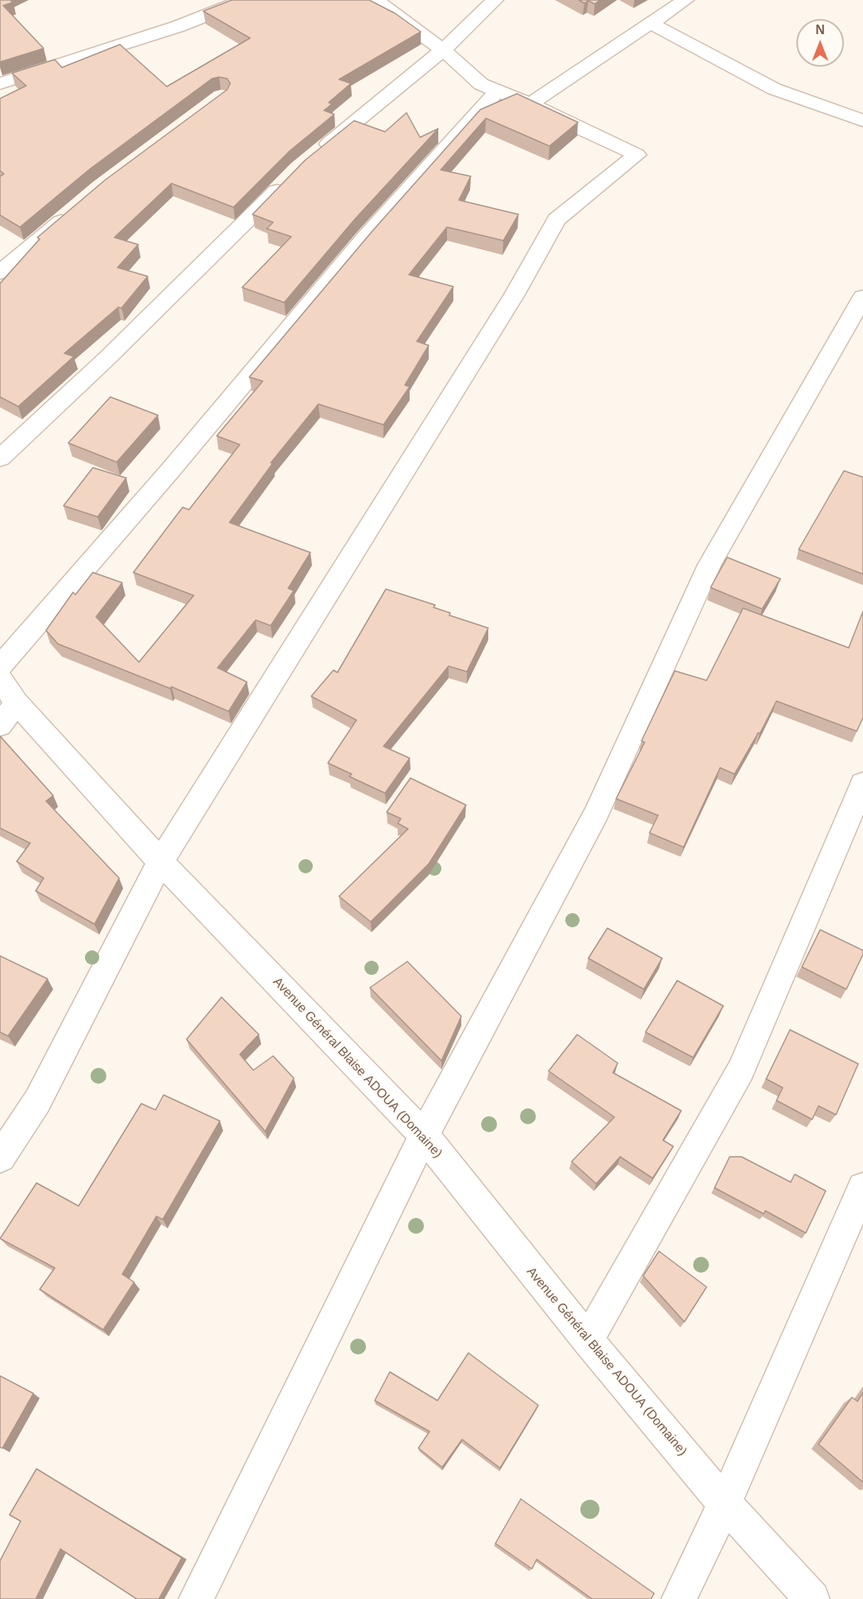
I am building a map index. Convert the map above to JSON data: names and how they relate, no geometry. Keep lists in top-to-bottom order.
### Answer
{
  "streets": {
    "street": ["Avenue Général Blaise ADOUA (Domaine)"]
  },
  "north": "top"
}
